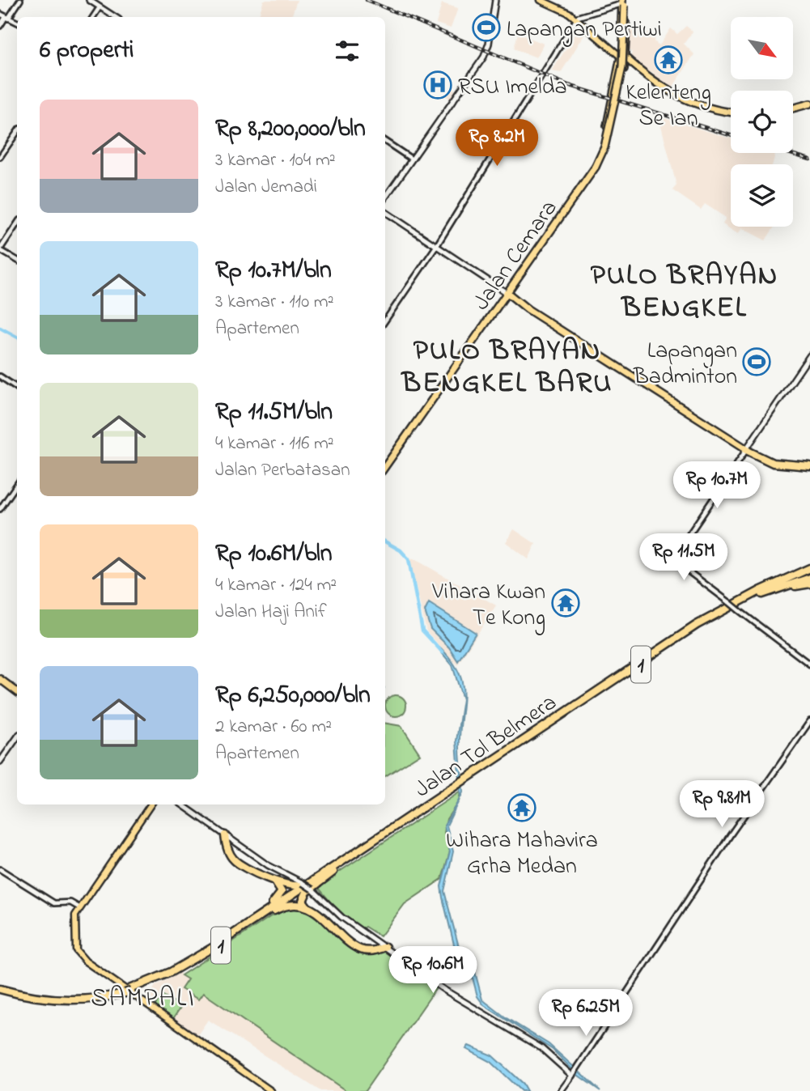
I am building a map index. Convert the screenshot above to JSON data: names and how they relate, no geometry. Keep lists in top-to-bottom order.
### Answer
{
  "streets": {
    "highway": ["Jalan Cemara", "1", "Jalan Tol Belmera"]
  },
  "crossings": [
    ["1", "Jalan Tol Belmera"]
  ],
  "districts": ["PULO BRAYAN BENGKEL", "PULO BRAYAN BENGKEL BARU", "SAMPALI"],
  "places": {
    "sports": ["Lapangan Pertiwi", "Lapangan Badminton"],
    "temple": ["Kelenteng Se Ian", "Vihara Kwan Te Kong", "Wihara Mahavira Grha Medan"],
    "hospital": ["RSU Imelda"]
  },
  "north": "bottom right",
  "page": {
    "heading": "6 properti",
    "list": [
      {
        "name": "Rp 8,200,000/bln",
        "note": "3 kamar · 104 m² · Jalan Jemadi"
      },
      {
        "name": "Rp 10.7M/bln",
        "note": "3 kamar · 110 m² · Apartemen"
      },
      {
        "name": "Rp 11.5M/bln",
        "note": "4 kamar · 116 m² · Jalan Perbatasan"
      },
      {
        "name": "Rp 10.6M/bln",
        "note": "4 kamar · 124 m² · Jalan Haji Anif"
      },
      {
        "name": "Rp 6,250,000/bln",
        "note": "2 kamar · 60 m² · Apartemen"
      }
    ],
    "price": [
      "Rp 8.2M",
      "Rp 10.7M",
      "Rp 11.5M",
      "Rp 9.81M",
      "Rp 10.6M",
      "Rp 6.25M"
    ]
  }
}
